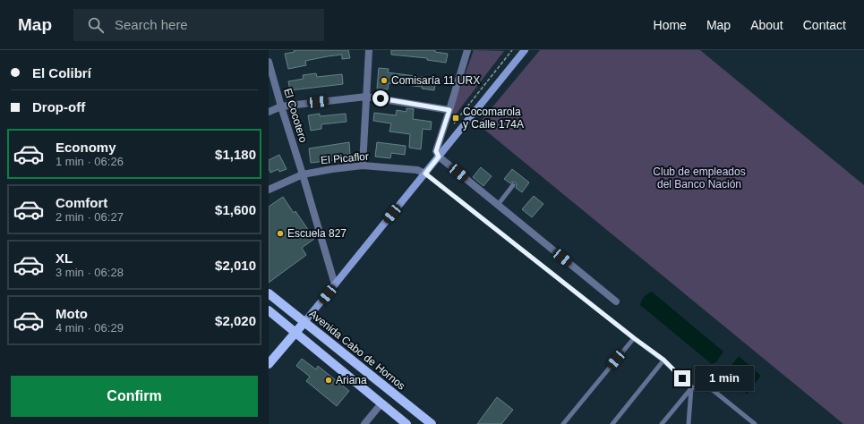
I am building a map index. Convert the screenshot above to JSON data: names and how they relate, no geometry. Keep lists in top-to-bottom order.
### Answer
{
  "streets": {
    "main road": ["Avenida Cabo de Hornos"],
    "street": ["El Cocotero", "El Picaflor"]
  },
  "crossings": [
    ["El Cocotero", "El Picaflor"]
  ],
  "parks": ["Club de empleados del Banco Nación"],
  "places": {
    "other": ["Comisaría 11 URX", "Escuela 827", "Ariana"],
    "transit": ["Cocomarola y Calle 174A"]
  },
  "page": {
    "header": "Map",
    "search": "Search here",
    "nav": [
      "Home",
      "Map",
      "About",
      "Contact"
    ],
    "banner": ["El Colibrí", "Drop-off"],
    "list": [
      {
        "name": "Economy",
        "note": "1 min · 06:26",
        "value": "$1,180"
      },
      {
        "name": "Comfort",
        "note": "2 min · 06:27",
        "value": "$1,600"
      },
      {
        "name": "XL",
        "note": "3 min · 06:28",
        "value": "$2,010"
      },
      {
        "name": "Moto",
        "note": "4 min · 06:29",
        "value": "$2,020"
      }
    ],
    "bubble": "1 min",
    "buttons": "Confirm"
  }
}
